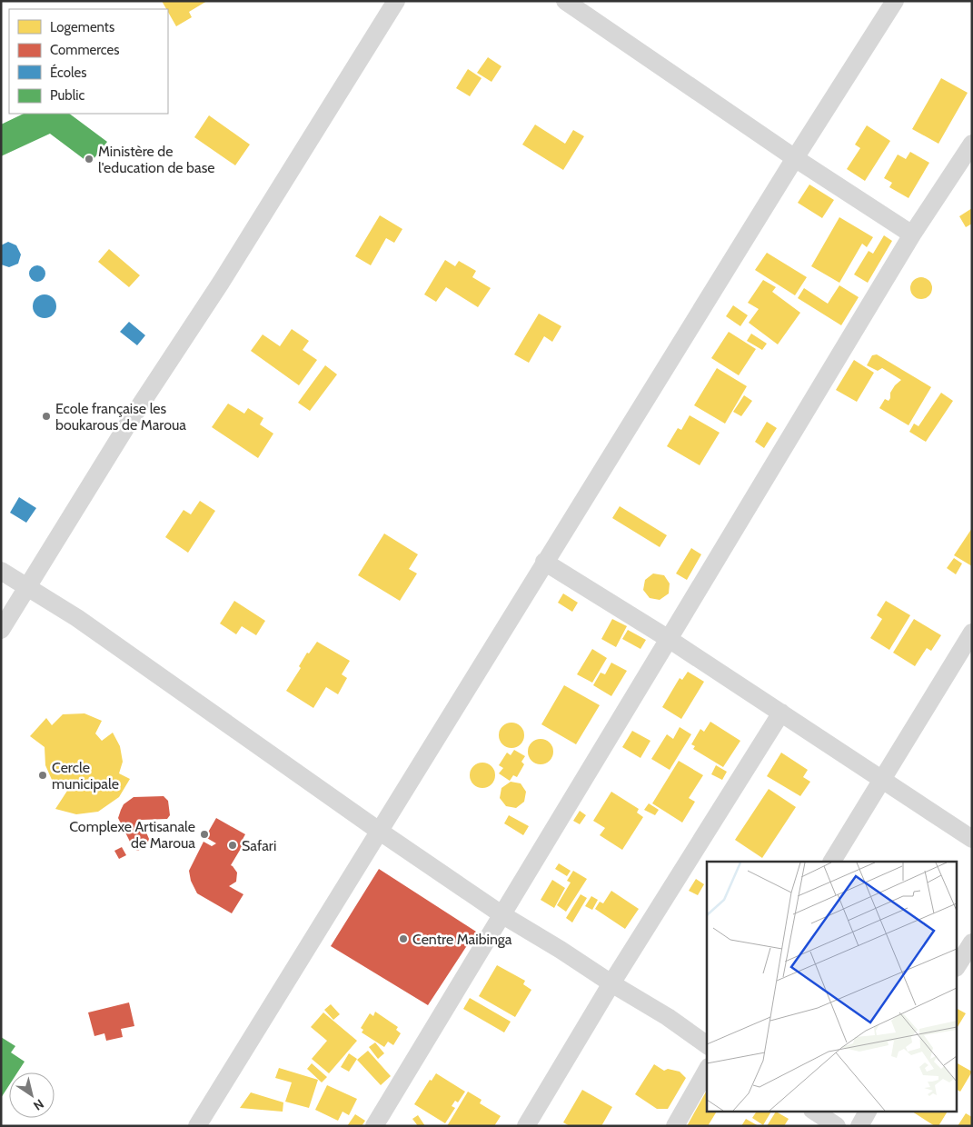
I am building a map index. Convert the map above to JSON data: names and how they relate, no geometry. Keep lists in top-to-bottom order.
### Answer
{
  "places": [
    "Ministère de l'education de base",
    "Ecole française les boukarous de Maroua",
    "Cercle municipale",
    "Complexe Artisanale de Maroua",
    "Safari",
    "Centre Maibinga"
  ],
  "legend": [
    "Logements",
    "Commerces",
    "Écoles",
    "Public"
  ],
  "north": "bottom right"
}
